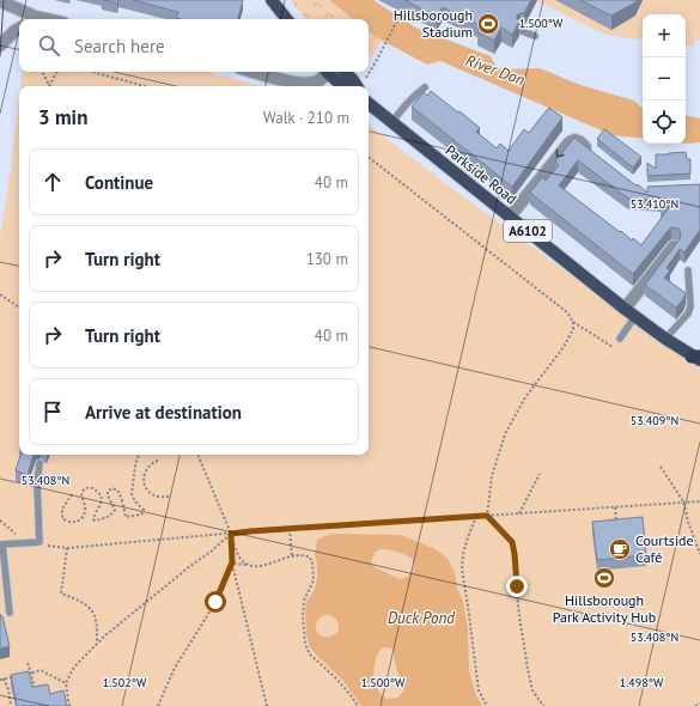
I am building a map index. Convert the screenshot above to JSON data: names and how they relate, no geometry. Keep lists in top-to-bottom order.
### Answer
{
  "streets": {
    "main road": ["Parkside Road", "A6102"]
  },
  "water": ["River Don", "Duck Pond"],
  "places": {
    "sports": ["Hillsborough Stadium", "Hillsborough Park Activity Hub"],
    "cafe": ["Courtside Café"]
  },
  "page": {
    "map_buttons": ["+", "−"],
    "search": "Search here",
    "heading": ["3 min", "Walk · 210 m"],
    "list": [
      ["Continue", "40 m"],
      ["Turn right", "130 m"],
      ["Turn right", "40 m"],
      "Arrive at destination"
    ]
  },
  "coordinates": [
    "1.500°W",
    "53.410°N",
    "53.409°N",
    "53.408°N",
    "1.502°W",
    "1.498°W"
  ]
}
